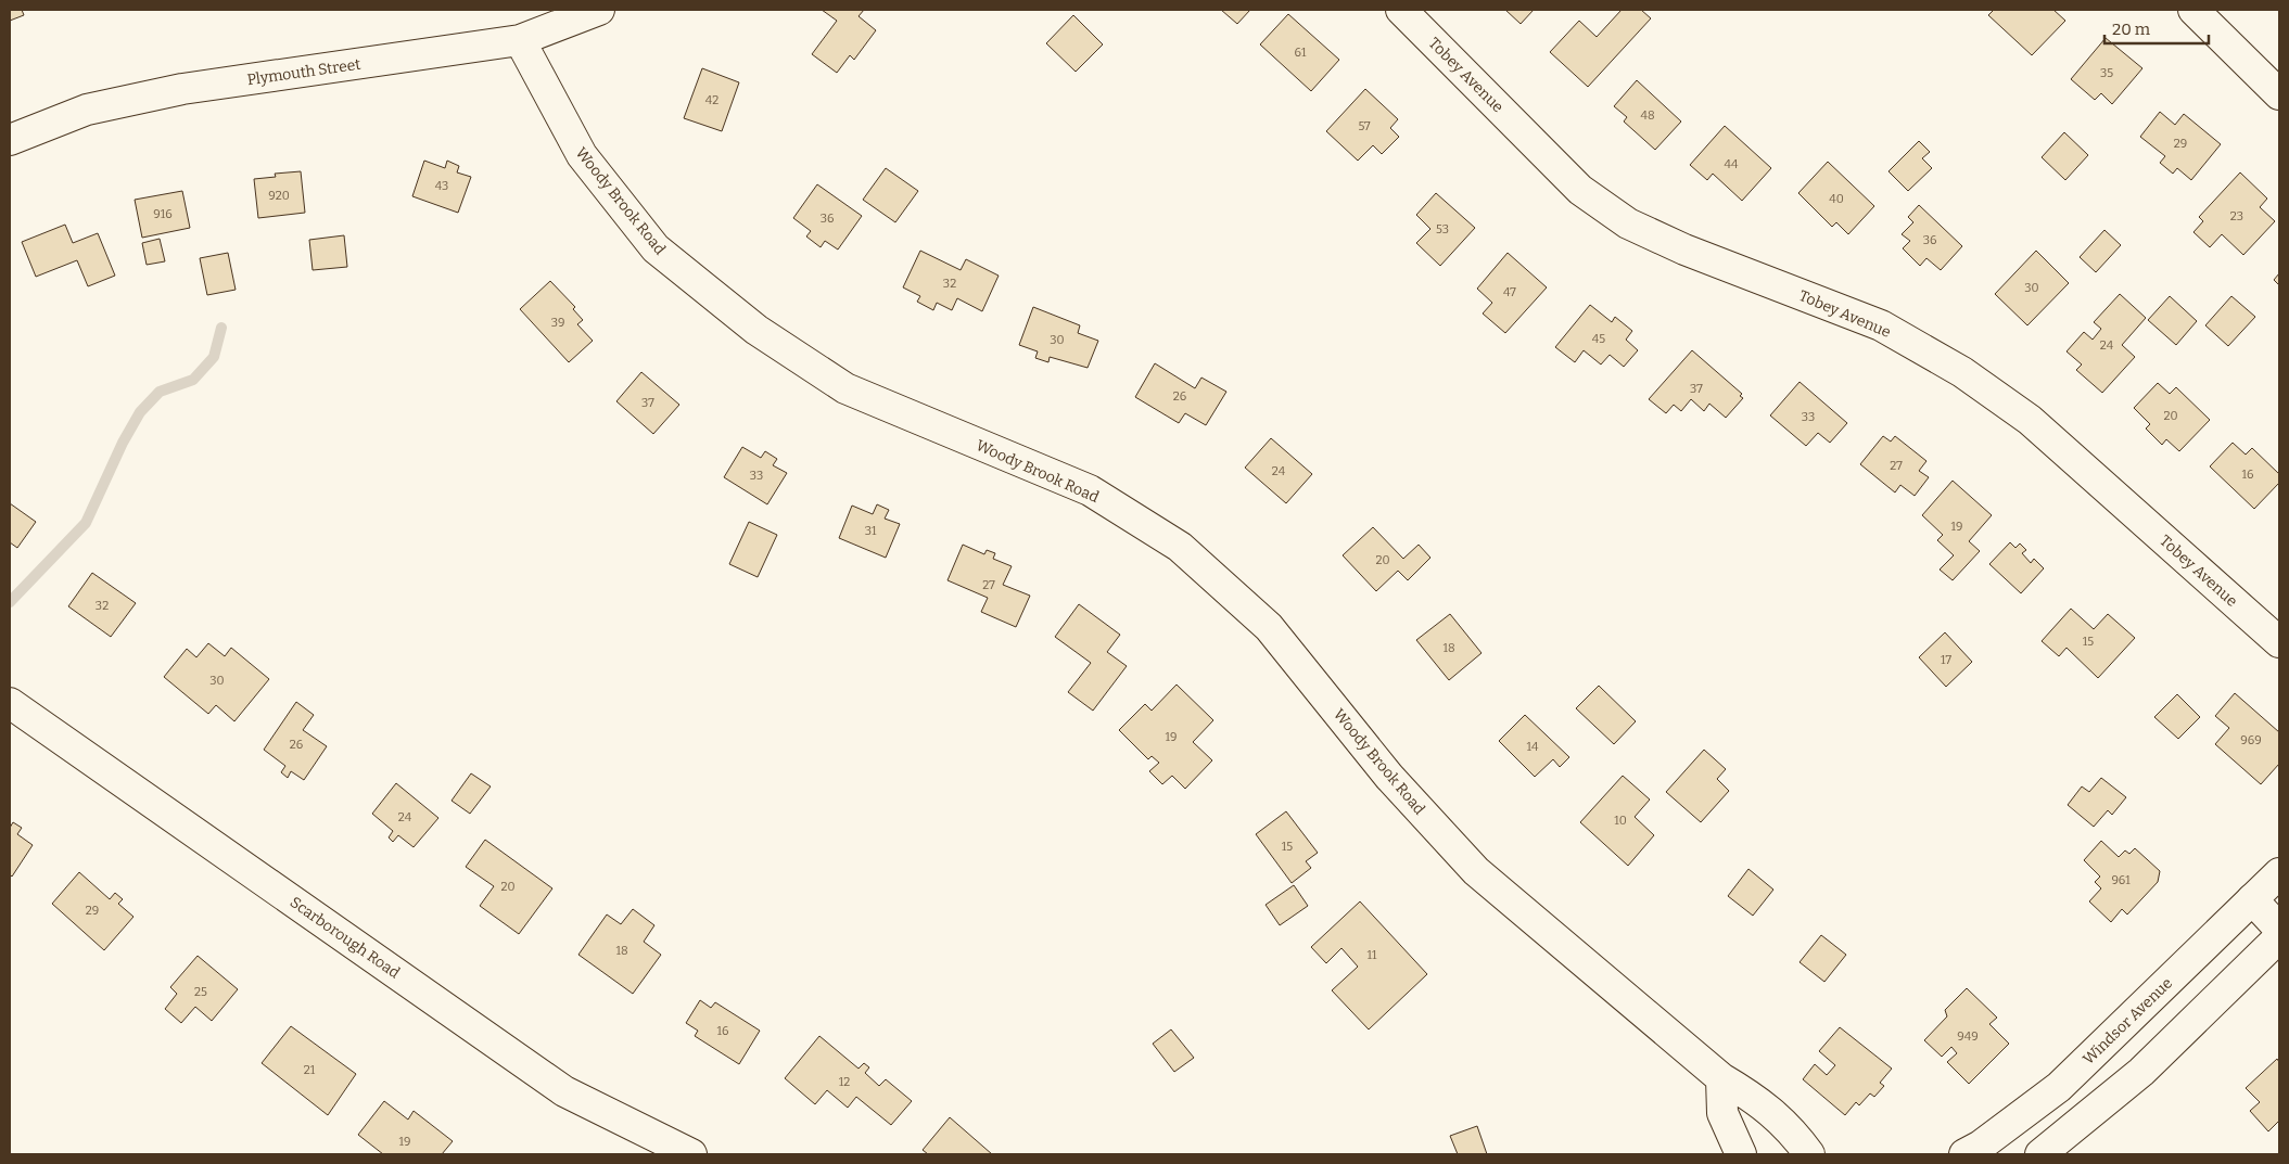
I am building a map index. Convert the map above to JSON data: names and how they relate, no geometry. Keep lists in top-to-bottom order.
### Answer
{
  "streets": {
    "street": [
      "Plymouth Street",
      "Tobey Avenue",
      "Woody Brook Road",
      "Scarborough Road",
      "Windsor Avenue"
    ]
  },
  "crossings": [
    ["Plymouth Street", "Woody Brook Road"]
  ],
  "house_numbers": [
    "61",
    "35",
    "42",
    "48",
    "57",
    "29",
    "44",
    "43",
    "920",
    "40",
    "916",
    "23",
    "36",
    "53",
    "36",
    "32",
    "30",
    "47",
    "39",
    "45",
    "30",
    "24",
    "37",
    "26",
    "37",
    "20",
    "33",
    "27",
    "24",
    "16",
    "33",
    "19",
    "31",
    "20",
    "27",
    "32",
    "15",
    "18",
    "17",
    "30",
    "19",
    "969",
    "26",
    "14",
    "24",
    "10",
    "15",
    "961",
    "20",
    "29",
    "18",
    "11",
    "25",
    "16",
    "949",
    "21",
    "12",
    "19"
  ],
  "scale_bar": "20 m"
}
